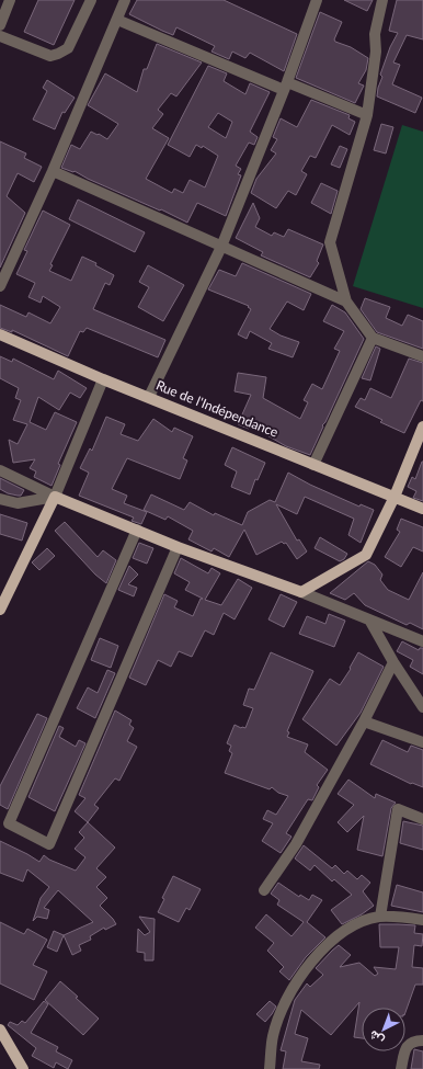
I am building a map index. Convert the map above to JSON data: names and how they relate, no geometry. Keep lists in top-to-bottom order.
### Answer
{
  "streets": {
    "main road": ["Rue de l'Indépendance"]
  },
  "north": "bottom left"
}
